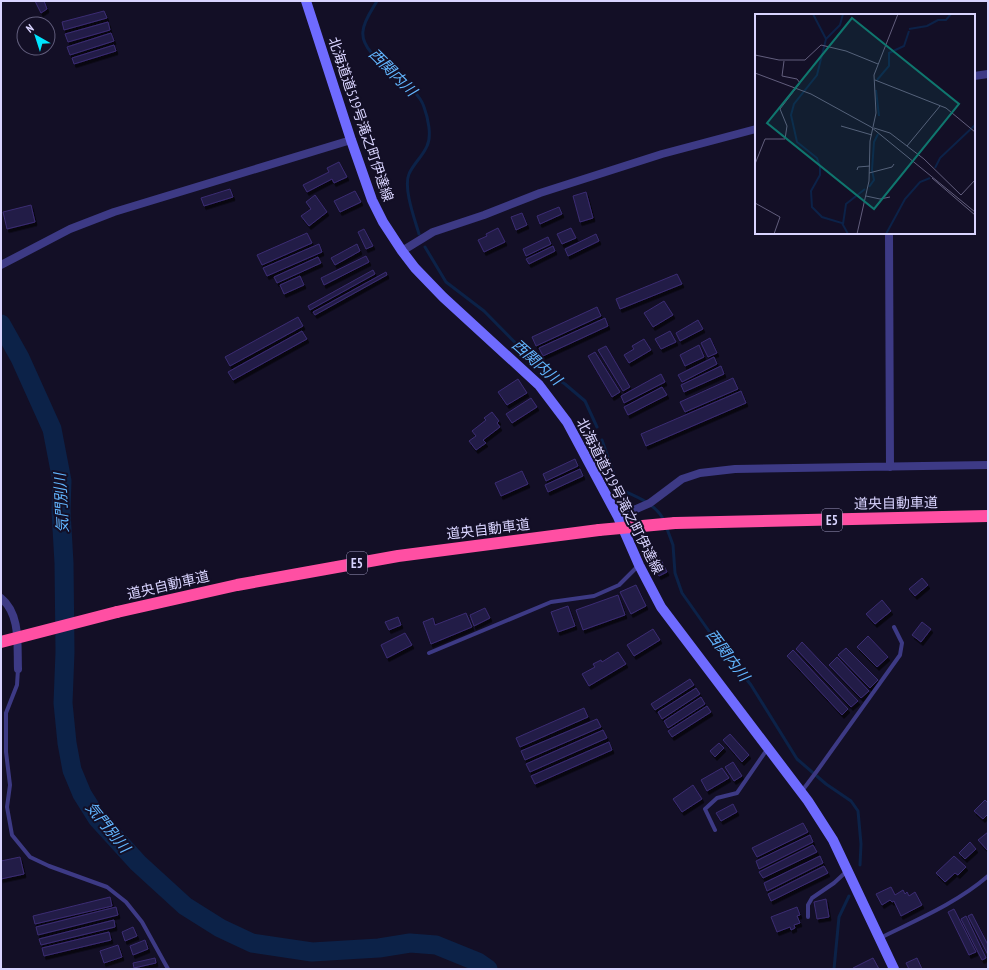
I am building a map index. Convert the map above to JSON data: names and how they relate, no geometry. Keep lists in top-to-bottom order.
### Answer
{
  "streets": {
    "highway": ["道央自動車道", "E5"],
    "main road": ["北海道道519号滝之町伊達線"]
  },
  "water": ["西関内川", "気門別川"],
  "north": "top left"
}
